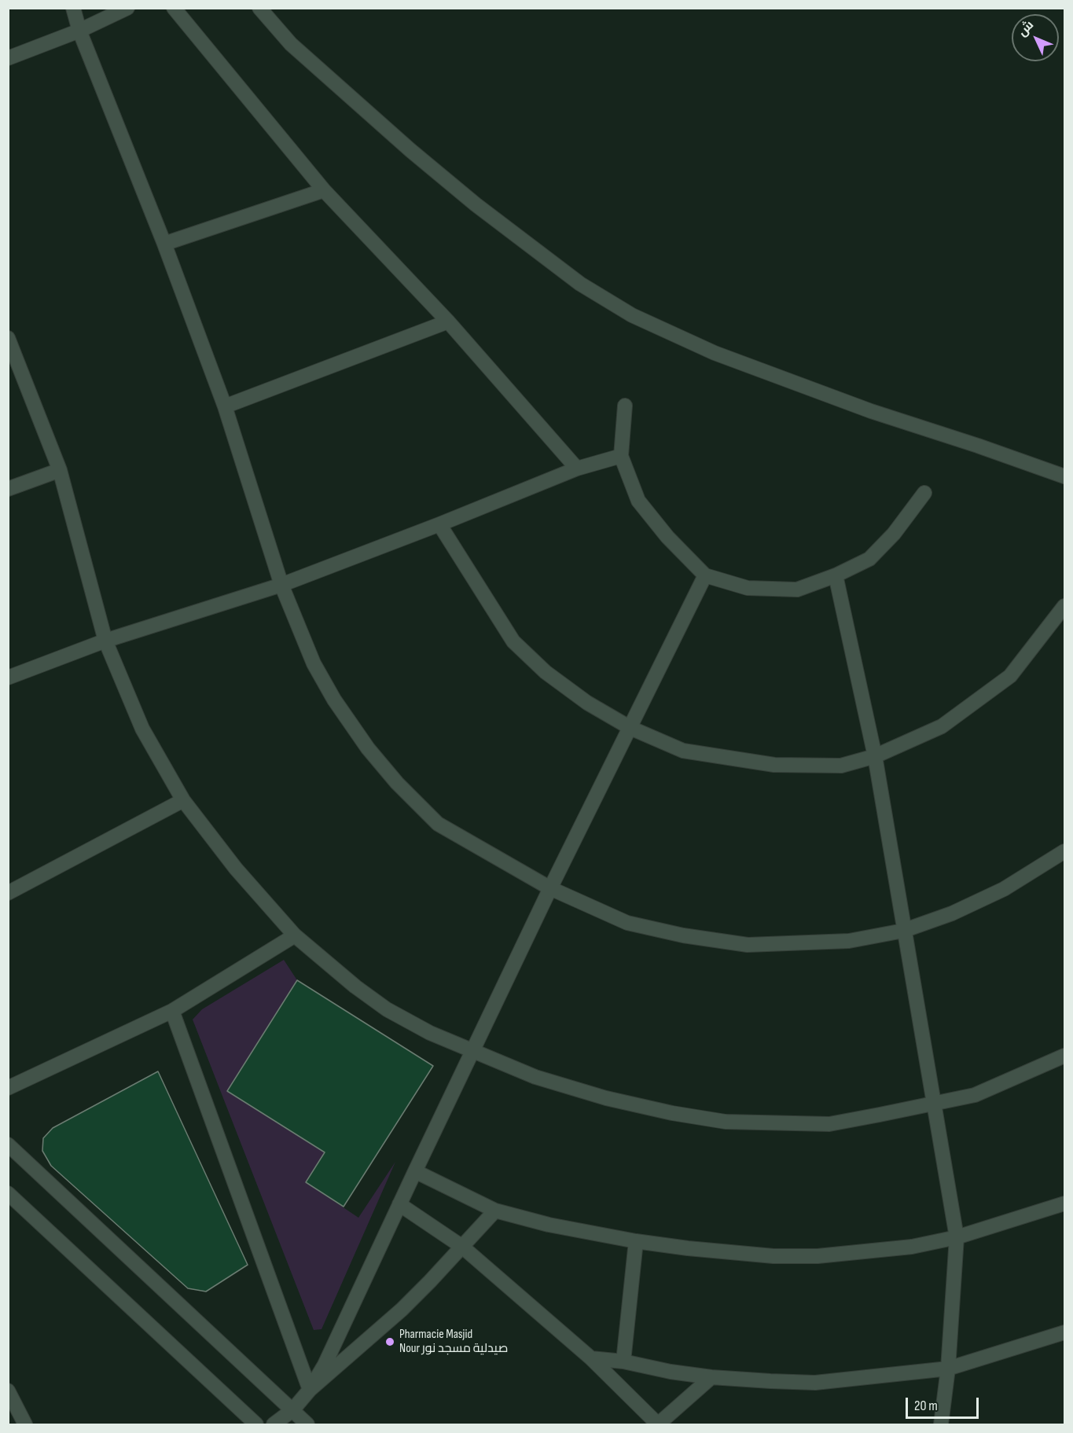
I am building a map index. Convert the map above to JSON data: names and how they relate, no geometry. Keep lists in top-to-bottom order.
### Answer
{
  "places": ["Pharmacie Masjid Nour صيدلية مسجد نور"],
  "scale_bar": "20 m",
  "north": "top left"
}
